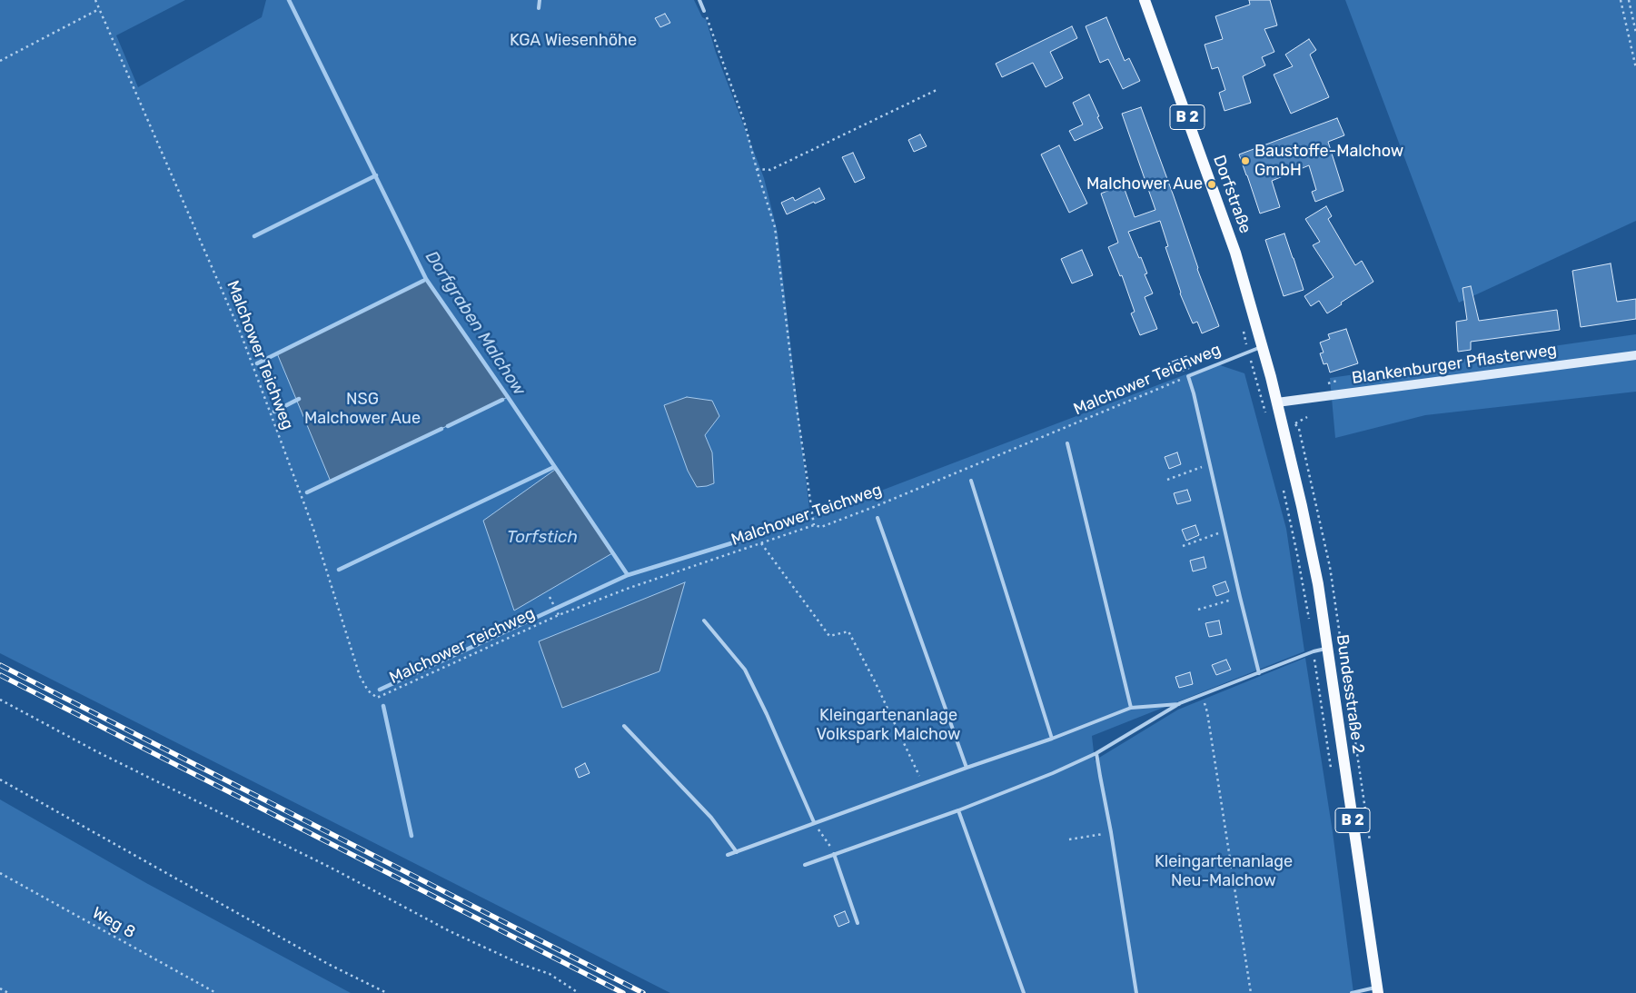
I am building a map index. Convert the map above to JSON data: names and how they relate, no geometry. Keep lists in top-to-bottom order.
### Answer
{
  "streets": {
    "main road": [
      "B 2",
      "Dorfstraße",
      "Blankenburger Pflasterweg",
      "Bundesstraße 2"
    ],
    "lane": ["Malchower Teichweg"],
    "path": ["Weg 8"]
  },
  "crossings": [
    ["Dorfstraße", "Malchower Teichweg"],
    ["Dorfstraße", "Blankenburger Pflasterweg"],
    ["Dorfstraße", "Bundesstraße 2"],
    ["Blankenburger Pflasterweg", "Bundesstraße 2"]
  ],
  "water": ["Dorfgraben Malchow", "Torfstich"],
  "parks": [
    "KGA Wiesenhöhe",
    "NSG Malchower Aue",
    "Kleingartenanlage Volkspark Malchow",
    "Kleingartenanlage Neu-Malchow"
  ],
  "places": ["Baustoffe-Malchow GmbH", "Malchower Aue"]
}
